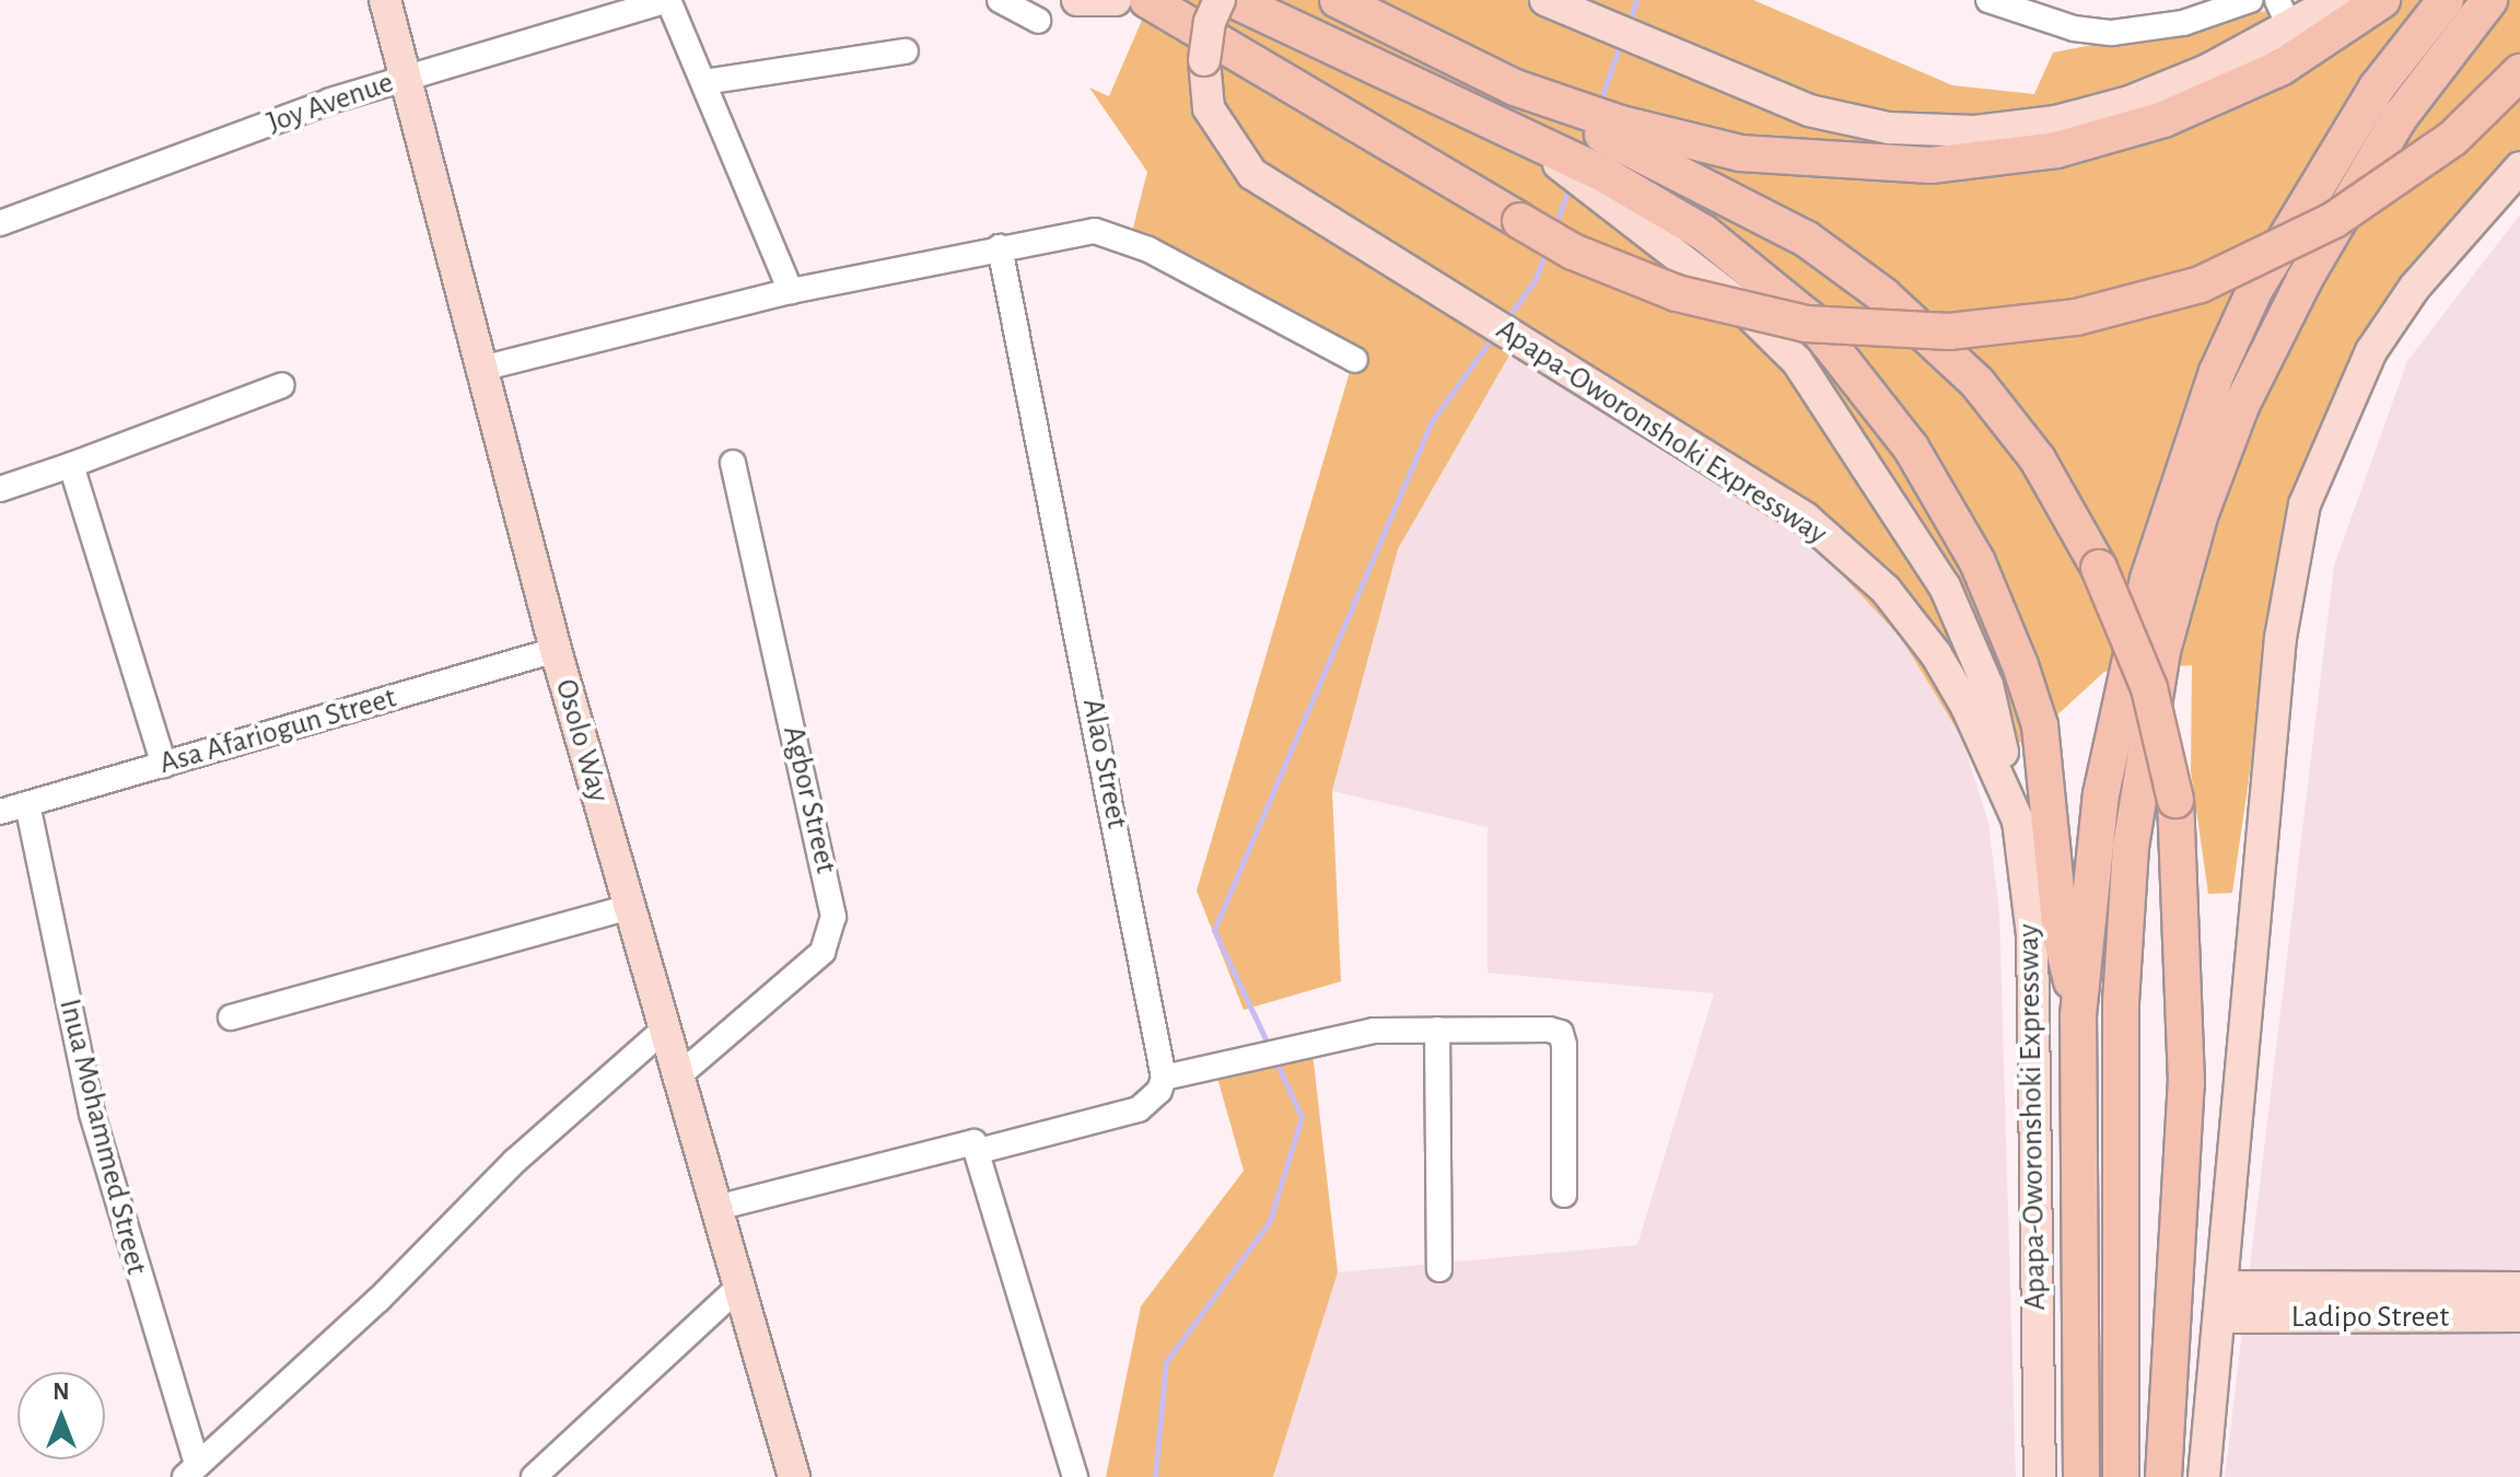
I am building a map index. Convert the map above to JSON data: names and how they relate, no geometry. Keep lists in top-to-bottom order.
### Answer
{
  "streets": {
    "highway": ["Apapa-Oworonshoki Expressway"],
    "main road": ["Osolo Way", "Ladipo Street"],
    "street": [
      "Joy Avenue",
      "Asa Afariogun Street",
      "Alao Street",
      "Agbor Street",
      "Inua Mohammed Street"
    ]
  },
  "crossings": [
    ["Joy Avenue", "Osolo Way"],
    ["Asa Afariogun Street", "Osolo Way"],
    ["Asa Afariogun Street", "Inua Mohammed Street"],
    ["Osolo Way", "Agbor Street"]
  ],
  "north": "top"
}
